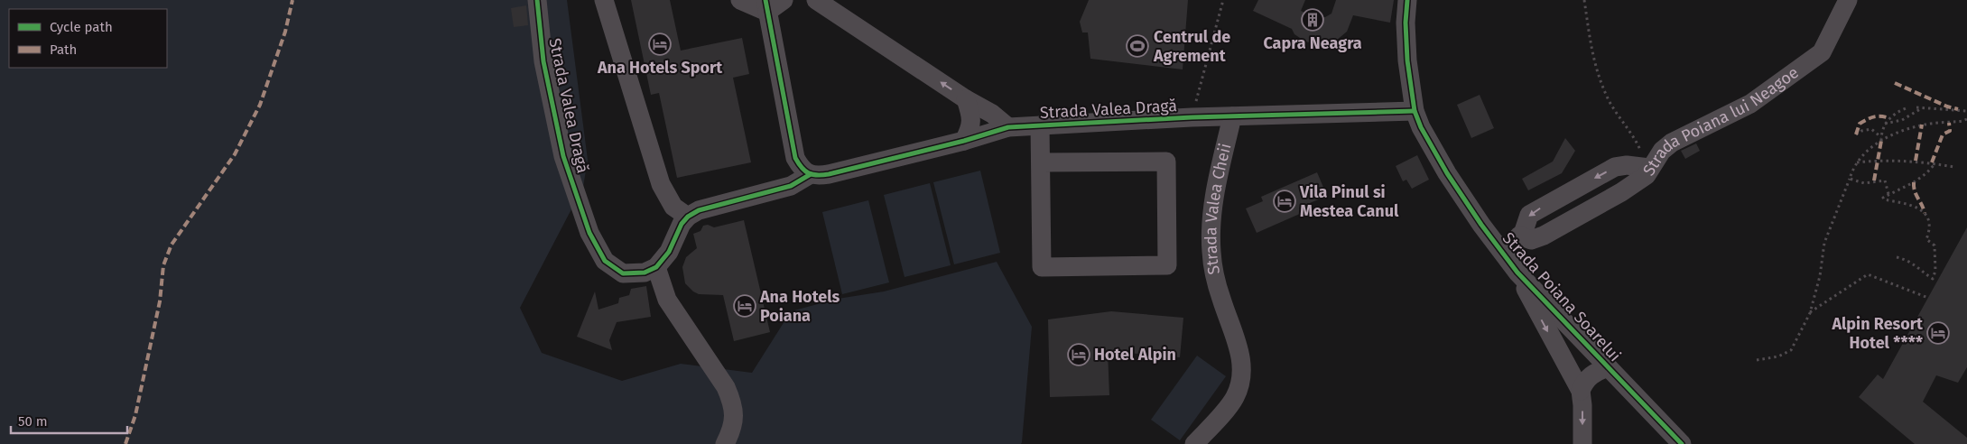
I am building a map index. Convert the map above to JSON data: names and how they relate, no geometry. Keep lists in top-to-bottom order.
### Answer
{
  "streets": {
    "street": [
      "Strada Valea Dragă",
      "Strada Poiana lui Neagoe",
      "Strada Valea Cheii",
      "Strada Poiana Soarelui"
    ]
  },
  "crossings": [
    ["Strada Valea Dragă", "Strada Valea Cheii"],
    ["Strada Valea Dragă", "Strada Poiana Soarelui"],
    ["Strada Poiana lui Neagoe", "Strada Poiana Soarelui"]
  ],
  "places": {
    "building": ["Capra Neagra"],
    "hotel": [
      "Ana Hotels Sport",
      "Vila Pinul si Mestea Canul",
      "Ana Hotels Poiana",
      "Alpin Resort Hotel ****",
      "Hotel Alpin"
    ],
    "sports": ["Centrul de Agrement"]
  },
  "legend": ["Cycle path", "Path"],
  "scale_bar": "50 m"
}
